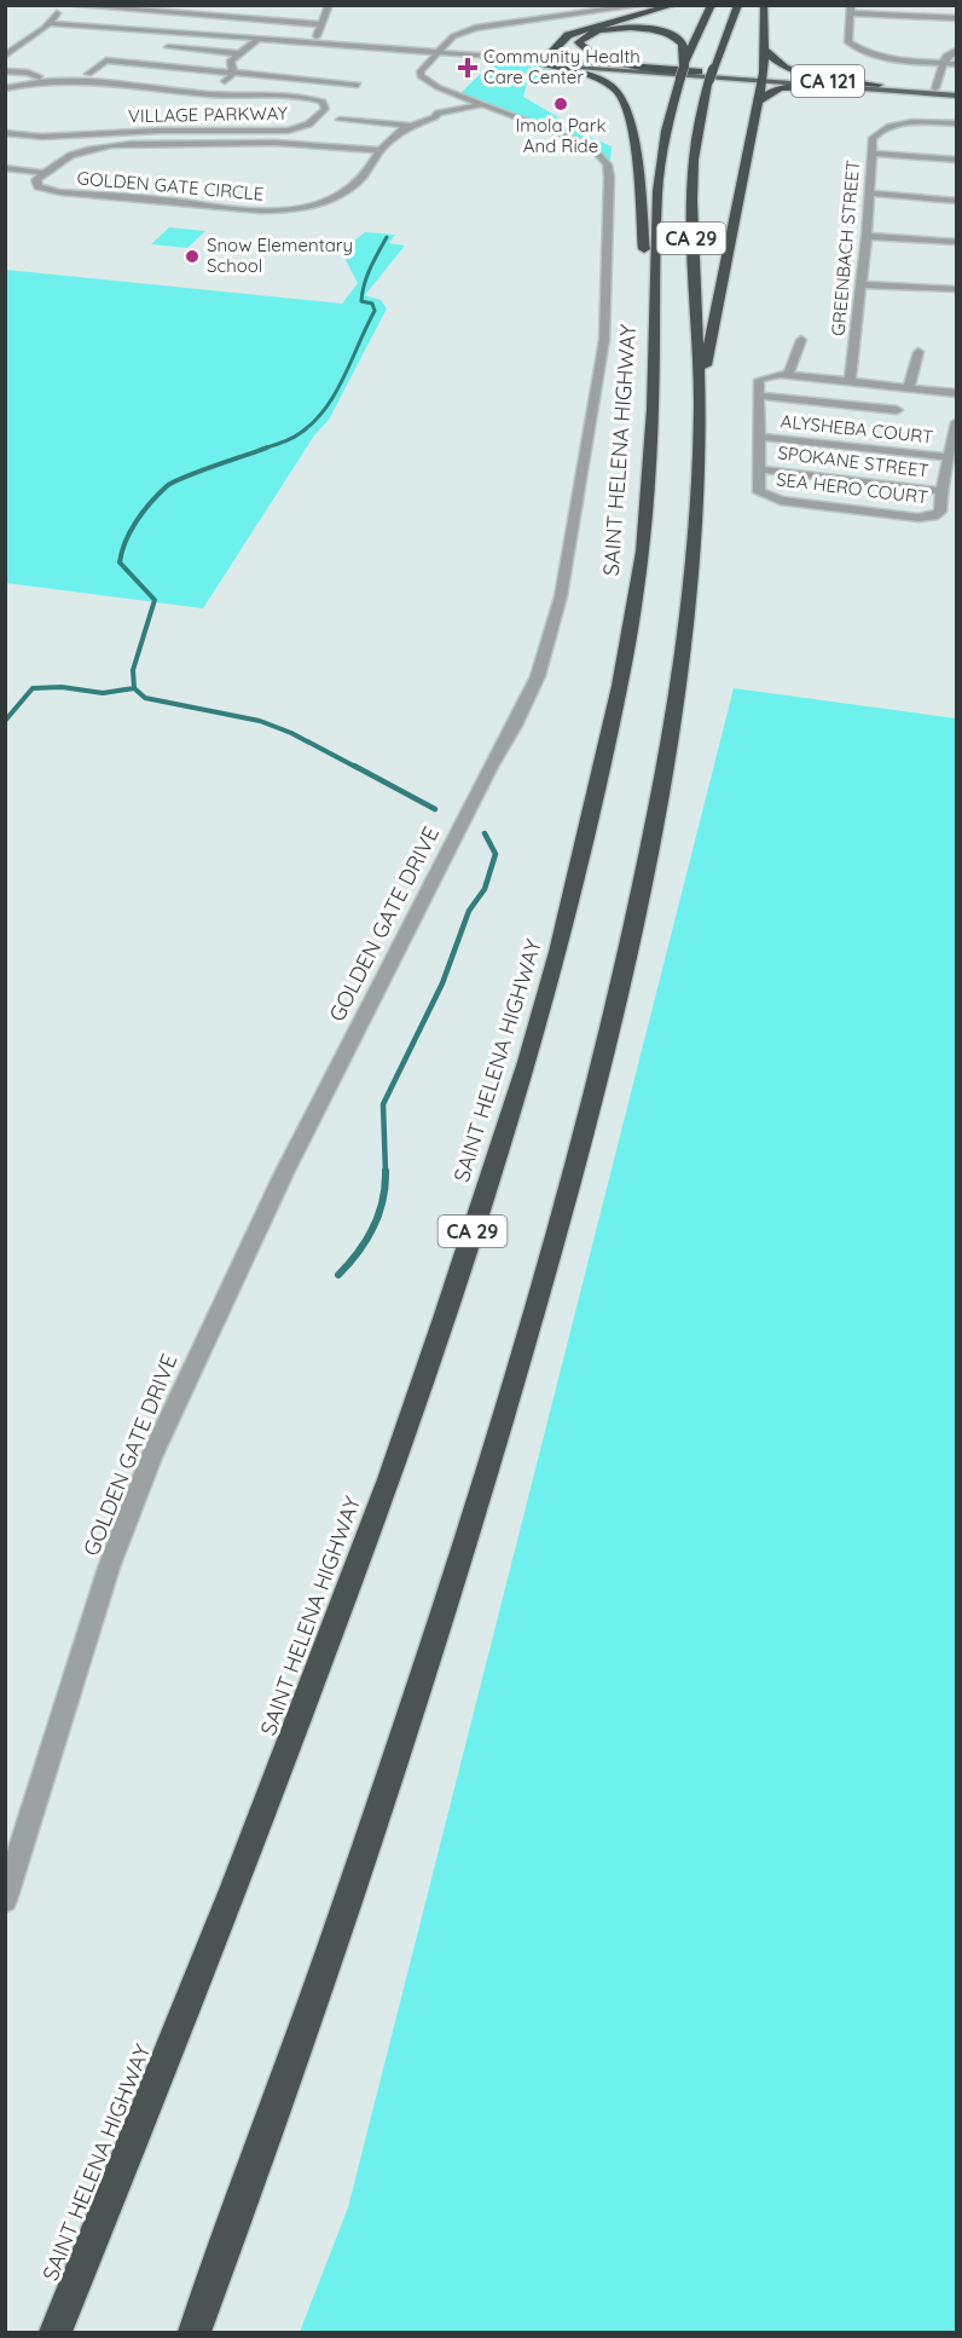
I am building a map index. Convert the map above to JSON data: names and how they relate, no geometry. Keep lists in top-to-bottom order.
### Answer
{
  "streets": {
    "highway": ["CA 121", "CA 29", "SAINT HELENA HIGHWAY"],
    "street": [
      "VILLAGE PARKWAY",
      "GOLDEN GATE CIRCLE",
      "GREENBACH STREET",
      "ALYSHEBA COURT",
      "SPOKANE STREET",
      "SEA HERO COURT",
      "GOLDEN GATE DRIVE"
    ]
  },
  "crossings": [
    ["CA 121", "SAINT HELENA HIGHWAY"],
    ["GOLDEN GATE CIRCLE", "GOLDEN GATE DRIVE"],
    ["SPOKANE STREET", "SEA HERO COURT"]
  ],
  "places": {
    "health": ["Community Health Care Center"],
    "other": ["Imola Park And Ride", "Snow Elementary School"]
  }
}
